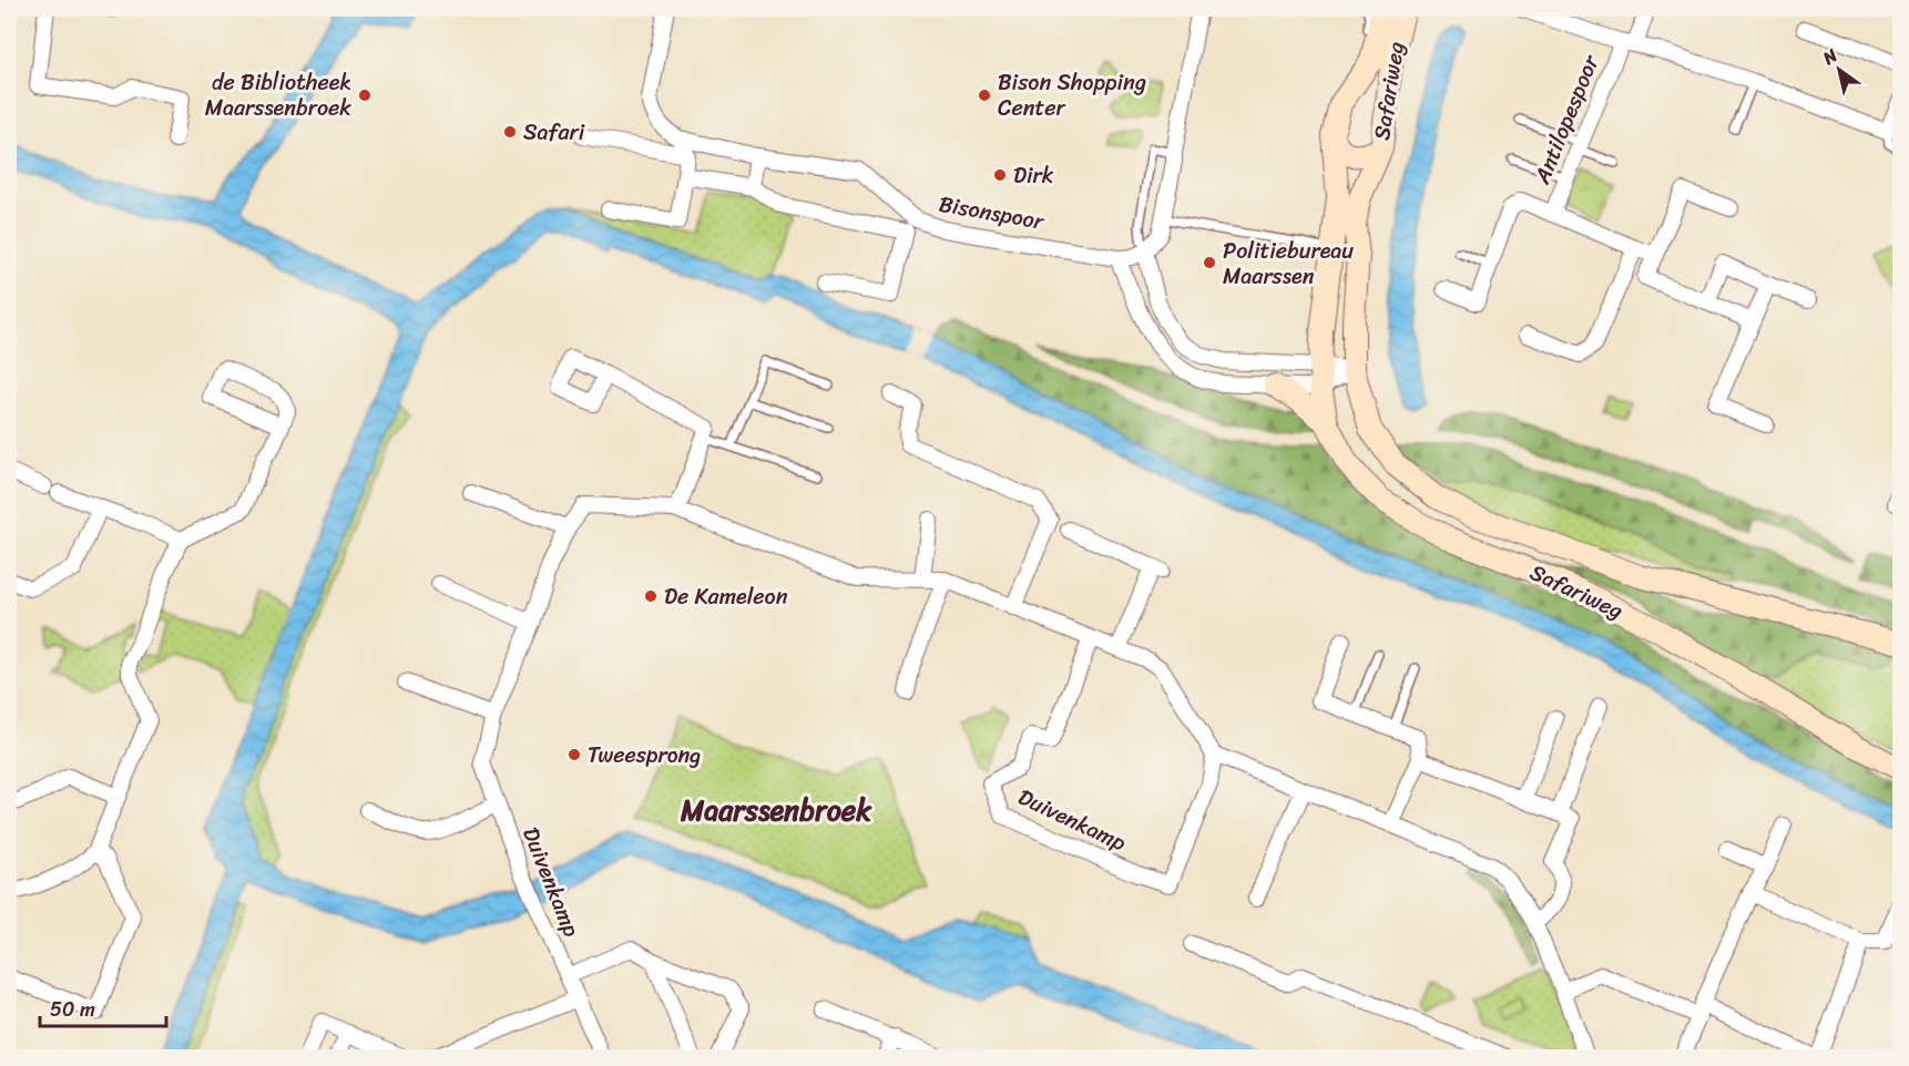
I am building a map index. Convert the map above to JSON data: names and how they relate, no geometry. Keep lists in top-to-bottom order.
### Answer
{
  "streets": {
    "street": [
      "Safariweg",
      "Antilopespoor",
      "Bisonspoor",
      "Duivenkamp"
    ]
  },
  "districts": ["Maarssenbroek"],
  "places": [
    "de Bibliotheek Maarssenbroek",
    "Bison Shopping Center",
    "Safari",
    "Dirk",
    "Politiebureau Maarssen",
    "De Kameleon",
    "Tweesprong"
  ],
  "scale_bar": "50 m",
  "north": "top left"
}
